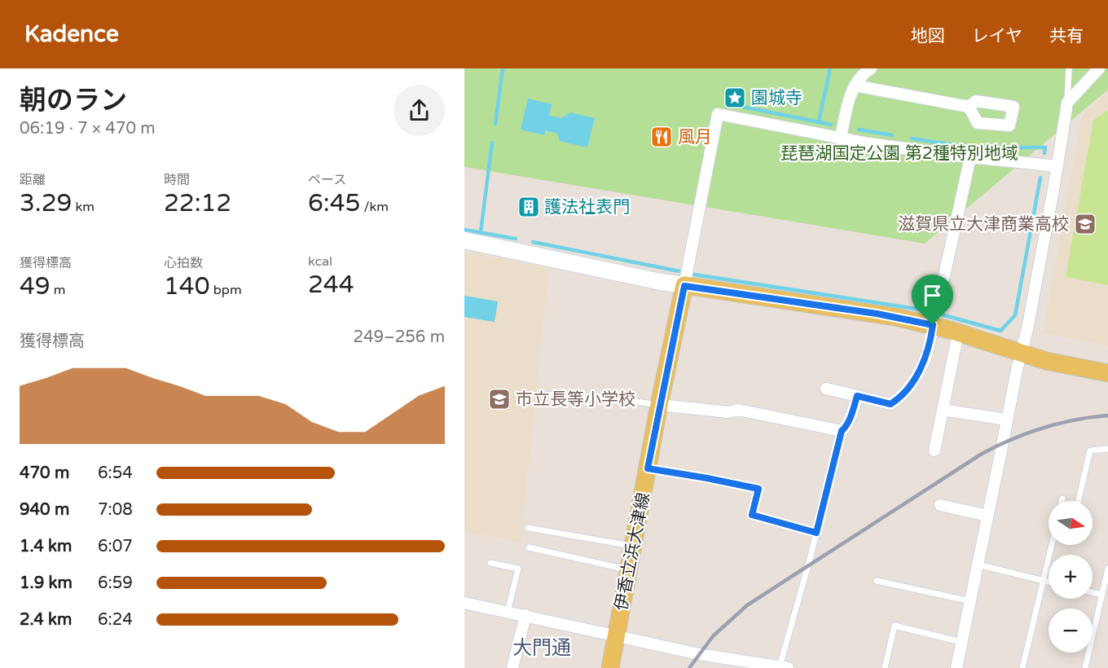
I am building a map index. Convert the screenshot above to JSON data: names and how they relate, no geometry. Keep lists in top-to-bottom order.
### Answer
{
  "streets": {
    "main road": ["伊香立浜大津線"]
  },
  "districts": ["大門通"],
  "parks": ["琵琶湖国定公園 第2種特別地域"],
  "places": {
    "place": ["園城寺"],
    "restaurant": ["風月"],
    "building": ["護法社表門"],
    "school or university": ["滋賀県立大津商業高校", "市立長等小学校"]
  },
  "north": "right",
  "page": {
    "header": "Kadence",
    "nav": ["地図", "レイヤ", "共有"],
    "heading": ["朝のラン", "06:19 · 7 × 470 m"],
    "stats": [
      ["距離", "3.29 km"],
      ["時間", "22:12"],
      ["ペース", "6:45 /km"],
      ["獲得標高", "49 m"],
      ["心拍数", "140 bpm"],
      ["kcal", "244"]
    ],
    "chart": ["獲得標高", "249–256 m"],
    "list": [
      {
        "name": "470 m",
        "note": "6:54"
      },
      {
        "name": "940 m",
        "note": "7:08"
      },
      {
        "name": "1.4 km",
        "note": "6:07"
      },
      {
        "name": "1.9 km",
        "note": "6:59"
      },
      {
        "name": "2.4 km",
        "note": "6:24"
      }
    ],
    "map_buttons": ["+", "−"]
  }
}
